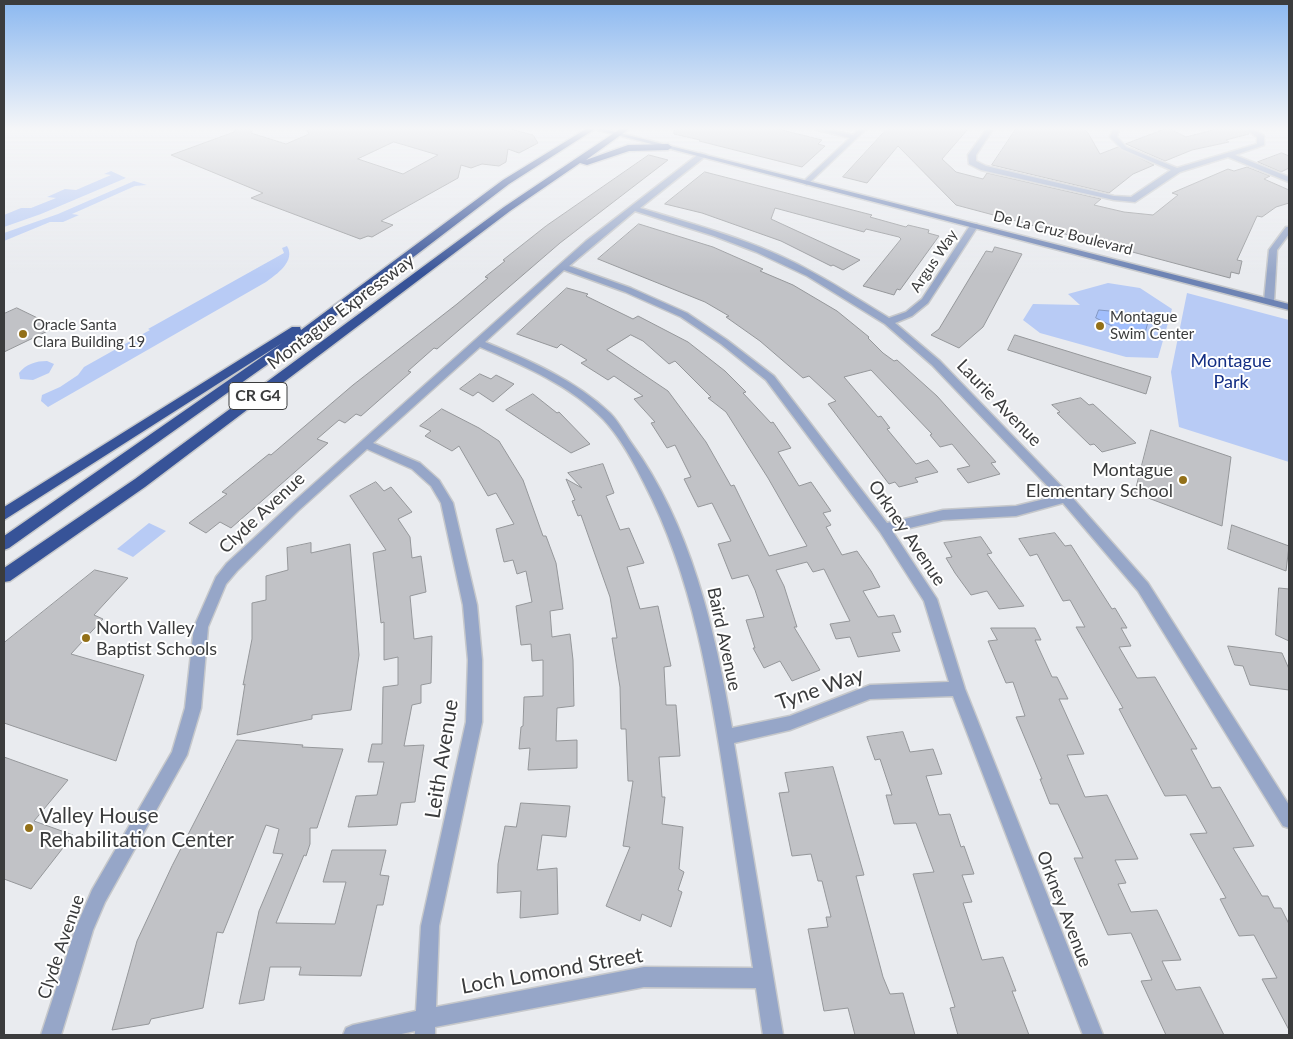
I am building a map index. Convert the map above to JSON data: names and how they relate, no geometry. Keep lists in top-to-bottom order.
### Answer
{
  "streets": {
    "highway": ["Montague Expressway", "CR G4"],
    "main road": ["De La Cruz Boulevard"],
    "street": [
      "Argus Way",
      "Laurie Avenue",
      "Clyde Avenue",
      "Orkney Avenue",
      "Baird Avenue",
      "Tyne Way",
      "Leith Avenue",
      "Loch Lomond Street"
    ]
  },
  "crossings": [
    ["De La Cruz Boulevard", "Argus Way"],
    ["Argus Way", "Laurie Avenue"],
    ["Laurie Avenue", "Clyde Avenue"],
    ["Clyde Avenue", "Orkney Avenue"],
    ["Clyde Avenue", "Baird Avenue"],
    ["Clyde Avenue", "Leith Avenue"],
    ["Orkney Avenue", "Tyne Way"],
    ["Baird Avenue", "Tyne Way"],
    ["Baird Avenue", "Loch Lomond Street"],
    ["Leith Avenue", "Loch Lomond Street"]
  ],
  "parks": ["Montague Park"],
  "places": [
    "Montague Swim Center",
    "Oracle Santa Clara Building 19",
    "Montague Elementary School",
    "North Valley Baptist Schools",
    "Valley House Rehabilitation Center"
  ]
}
